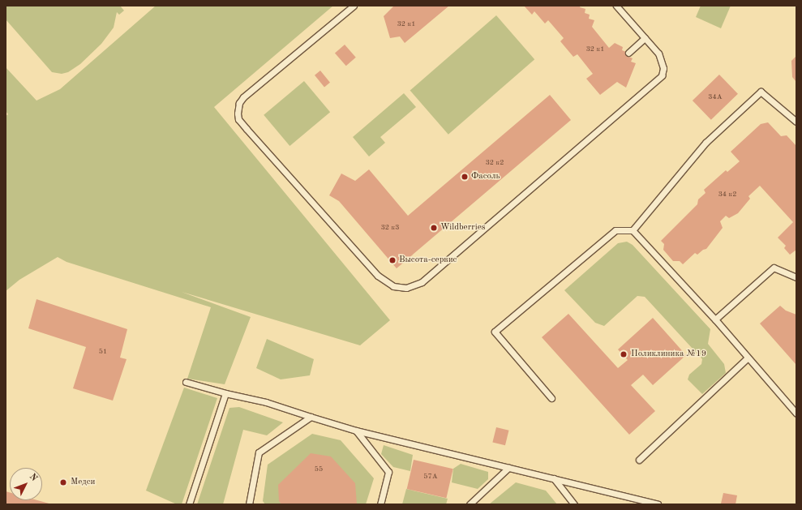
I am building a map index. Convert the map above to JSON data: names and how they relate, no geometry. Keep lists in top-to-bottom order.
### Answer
{
  "places": [
    "Фасоль",
    "Wildberries",
    "Высота-сервис",
    "Поликлиника №19",
    "Медси"
  ],
  "house_numbers": [
    "32 к1",
    "32 к1",
    "34А",
    "32 к2",
    "34 к2",
    "32 к3",
    "51",
    "55",
    "57А"
  ],
  "north": "top right"
}
